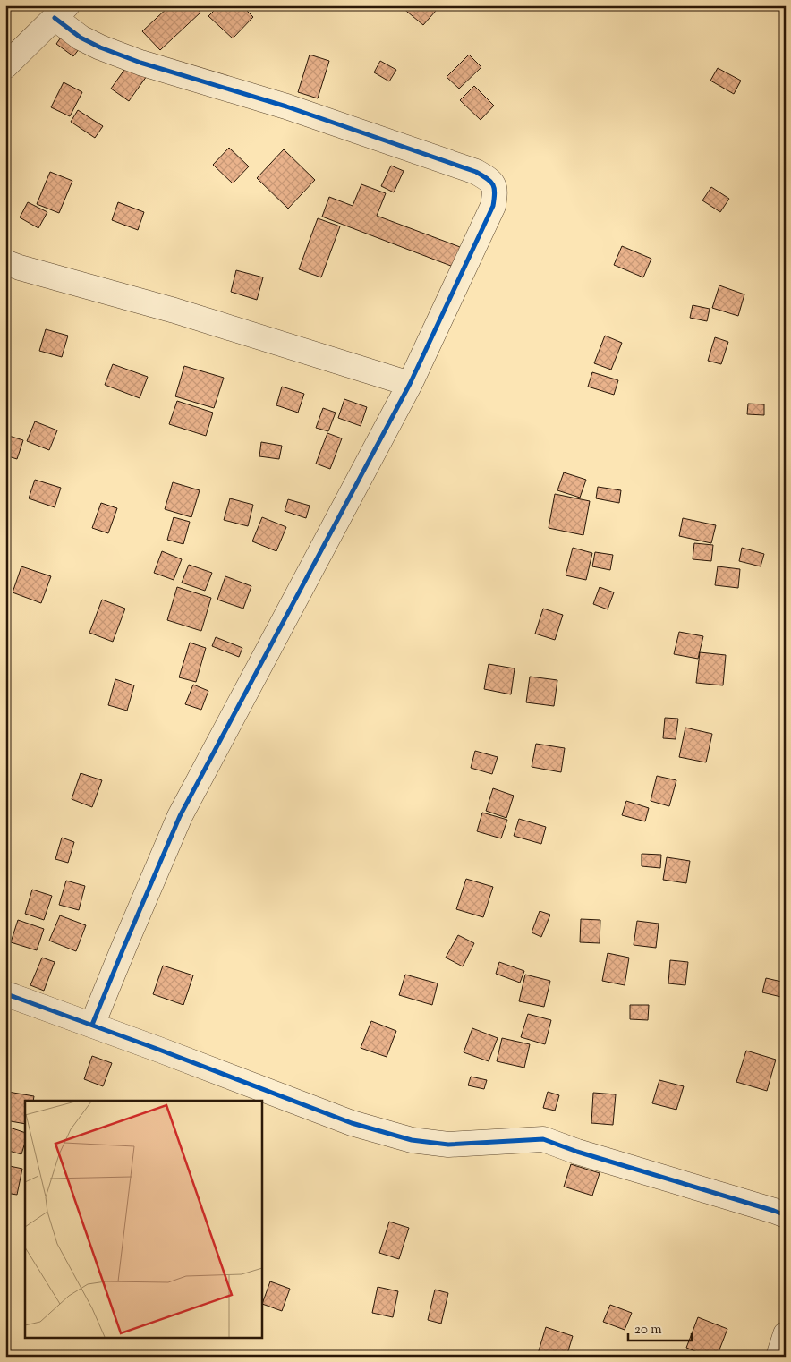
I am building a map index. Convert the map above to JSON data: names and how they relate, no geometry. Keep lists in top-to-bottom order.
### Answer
{
  "scale_bar": "20 m"
}
